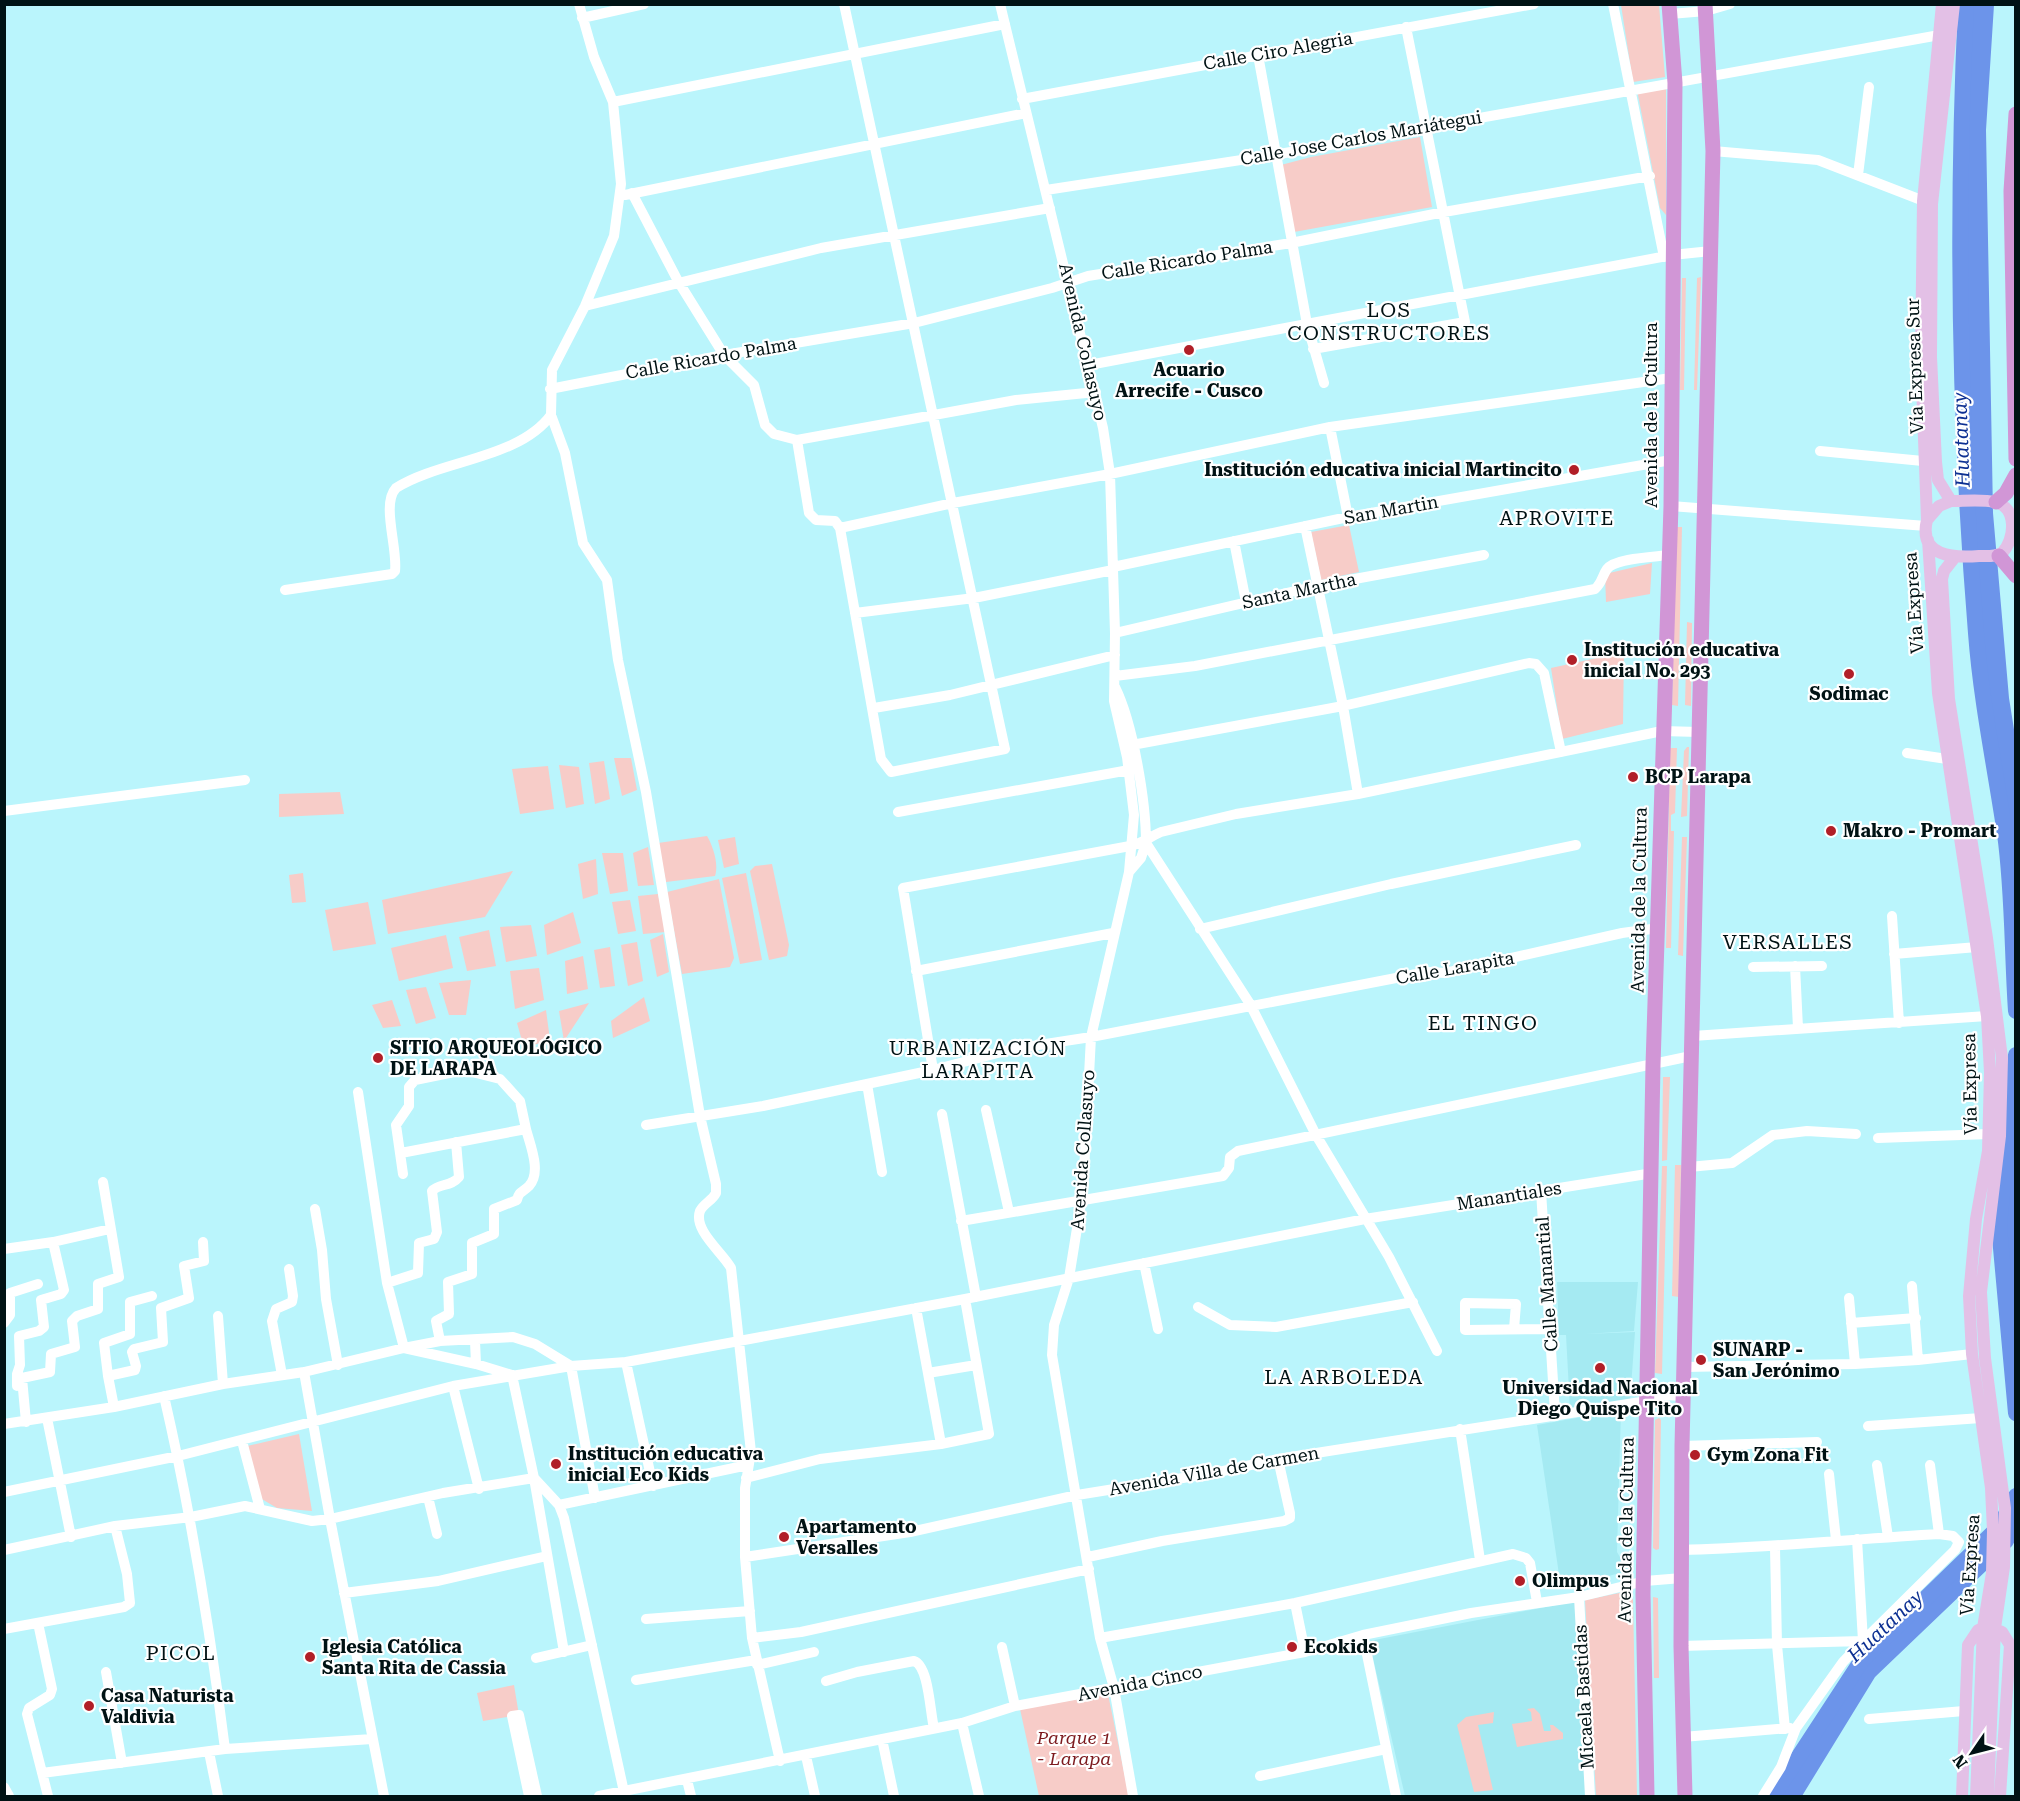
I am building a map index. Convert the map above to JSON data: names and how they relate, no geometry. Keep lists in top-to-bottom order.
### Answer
{
  "streets": {
    "highway": ["Avenida de la Cultura"],
    "main road": ["Vía Expresa"],
    "street": [
      "Calle Ciro Alegria",
      "Calle Jose Carlos Mariátegui",
      "Calle Ricardo Palma",
      "Avenida Collasuyo",
      "San Martin",
      "Santa Martha",
      "Calle Larapita",
      "Manantiales",
      "Calle Manantial",
      "Avenida Villa de Carmen",
      "Avenida Cinco",
      "Micaela Bastidas"
    ]
  },
  "crossings": [
    ["Calle Ciro Alegria", "Avenida Collasuyo"],
    ["Calle Jose Carlos Mariátegui", "Avenida Collasuyo"],
    ["Calle Jose Carlos Mariátegui", "Avenida de la Cultura"],
    ["Calle Ricardo Palma", "Avenida Collasuyo"],
    ["Avenida Collasuyo", "San Martin"],
    ["Avenida Collasuyo", "Santa Martha"],
    ["Avenida Collasuyo", "Calle Larapita"],
    ["Avenida Collasuyo", "Manantiales"],
    ["Avenida Collasuyo", "Avenida Villa de Carmen"],
    ["Avenida Collasuyo", "Avenida Cinco"],
    ["Avenida de la Cultura", "San Martin"],
    ["Avenida de la Cultura", "Calle Larapita"],
    ["Avenida de la Cultura", "Manantiales"],
    ["Avenida de la Cultura", "Avenida Villa de Carmen"],
    ["Avenida de la Cultura", "Avenida Cinco"],
    ["Manantiales", "Calle Manantial"],
    ["Calle Manantial", "Avenida Villa de Carmen"],
    ["Avenida Cinco", "Micaela Bastidas"]
  ],
  "districts": [
    "LOS CONSTRUCTORES",
    "APROVITE",
    "VERSALLES",
    "EL TINGO",
    "URBANIZACIÓN LARAPITA",
    "LA ARBOLEDA",
    "PICOL"
  ],
  "water": ["Huatanay"],
  "parks": ["Parque 1 - Larapa"],
  "places": [
    "Acuario Arrecife - Cusco",
    "Institución educativa inicial Martincito",
    "Institución educativa inicial No. 293",
    "Sodimac",
    "BCP Larapa",
    "Makro - Promart",
    "SITIO ARQUEOLÓGICO DE LARAPA",
    "SUNARP - San Jerónimo",
    "Universidad Nacional Diego Quispe Tito",
    "Gym Zona Fit",
    "Institución educativa inicial Eco Kids",
    "Apartamento Versalles",
    "Olimpus",
    "Ecokids",
    "Iglesia Católica Santa Rita de Cassia",
    "Casa Naturista Valdivia"
  ],
  "north": "bottom left"
}
